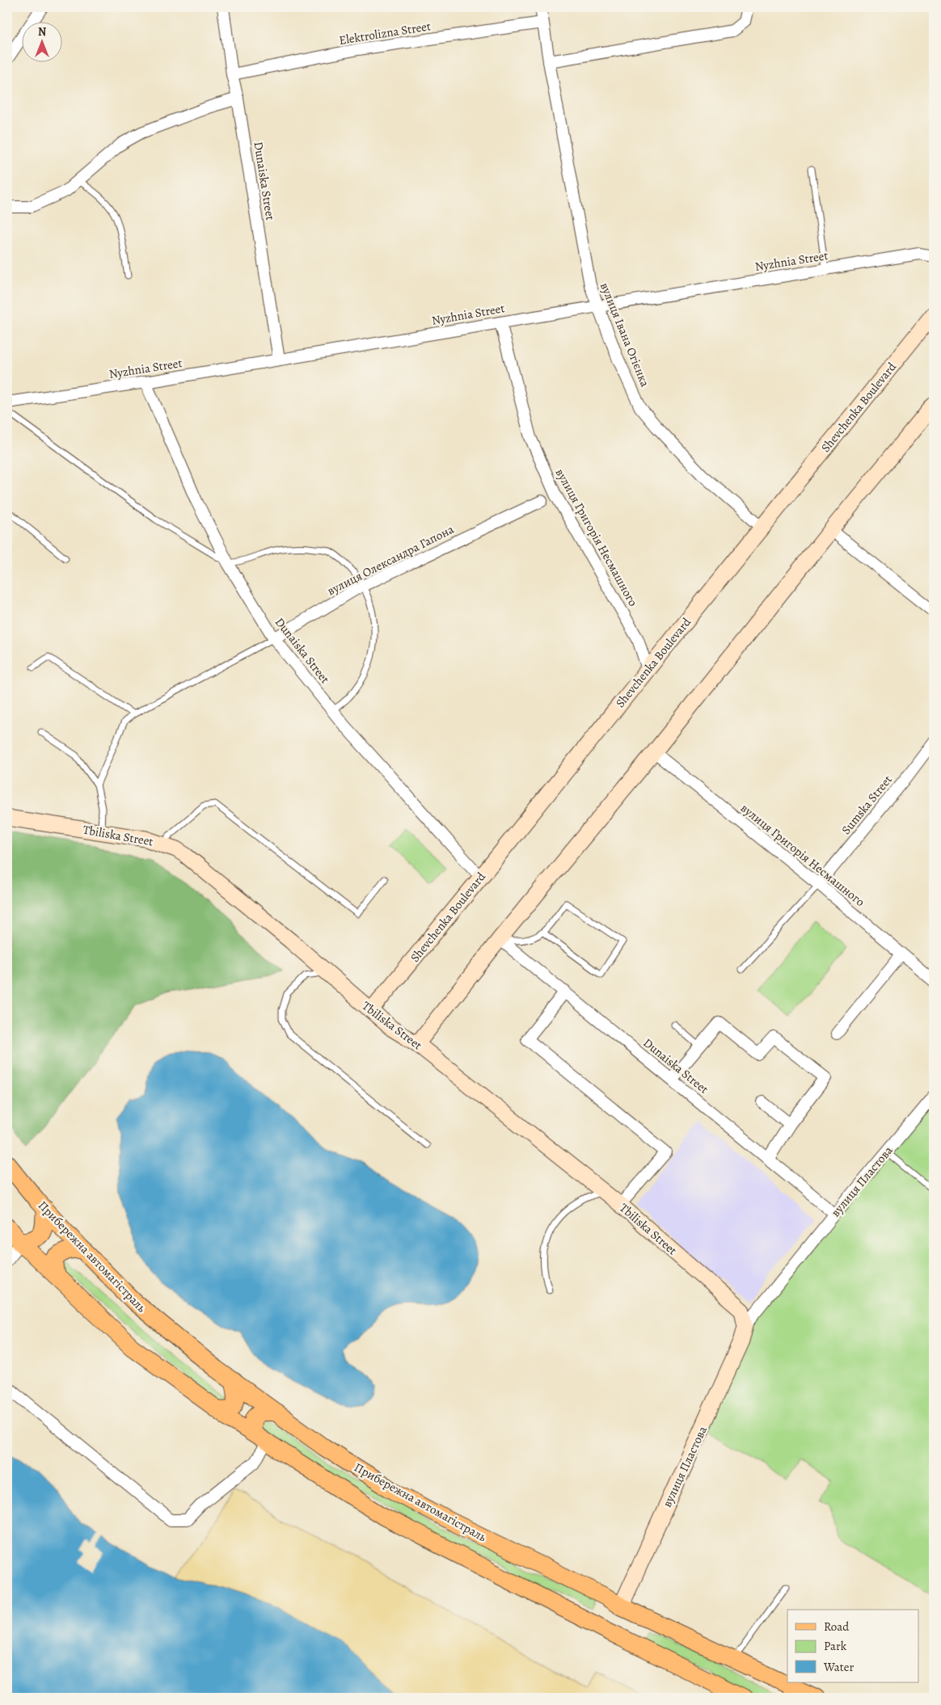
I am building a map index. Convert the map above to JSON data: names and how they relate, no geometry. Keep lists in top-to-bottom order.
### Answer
{
  "streets": {
    "main road": ["Прибережна автомагістраль"],
    "street": [
      "Elektrolizna Street",
      "Dunaiska Street",
      "Nyzhnia Street",
      "вулиця Івана Огієнка",
      "Shevchenka Boulevard",
      "вулиця Григорія Несмашного",
      "вулиця Олександра Гапона",
      "Sumska Street",
      "Tbiliska Street",
      "вулиця Пластова"
    ]
  },
  "crossings": [
    ["Elektrolizna Street", "Dunaiska Street"],
    ["Elektrolizna Street", "вулиця Івана Огієнка"],
    ["Dunaiska Street", "Nyzhnia Street"],
    ["Dunaiska Street", "Shevchenka Boulevard"],
    ["Dunaiska Street", "вулиця Олександра Гапона"],
    ["Dunaiska Street", "вулиця Пластова"],
    ["Nyzhnia Street", "вулиця Івана Огієнка"],
    ["Nyzhnia Street", "вулиця Григорія Несмашного"],
    ["вулиця Івана Огієнка", "Shevchenka Boulevard"],
    ["Shevchenka Boulevard", "вулиця Григорія Несмашного"],
    ["Shevchenka Boulevard", "Tbiliska Street"],
    ["вулиця Григорія Несмашного", "Sumska Street"],
    ["Tbiliska Street", "вулиця Пластова"],
    ["вулиця Пластова", "Прибережна автомагістраль"]
  ],
  "legend": ["Road", "Park", "Water"],
  "north": "top"
}
